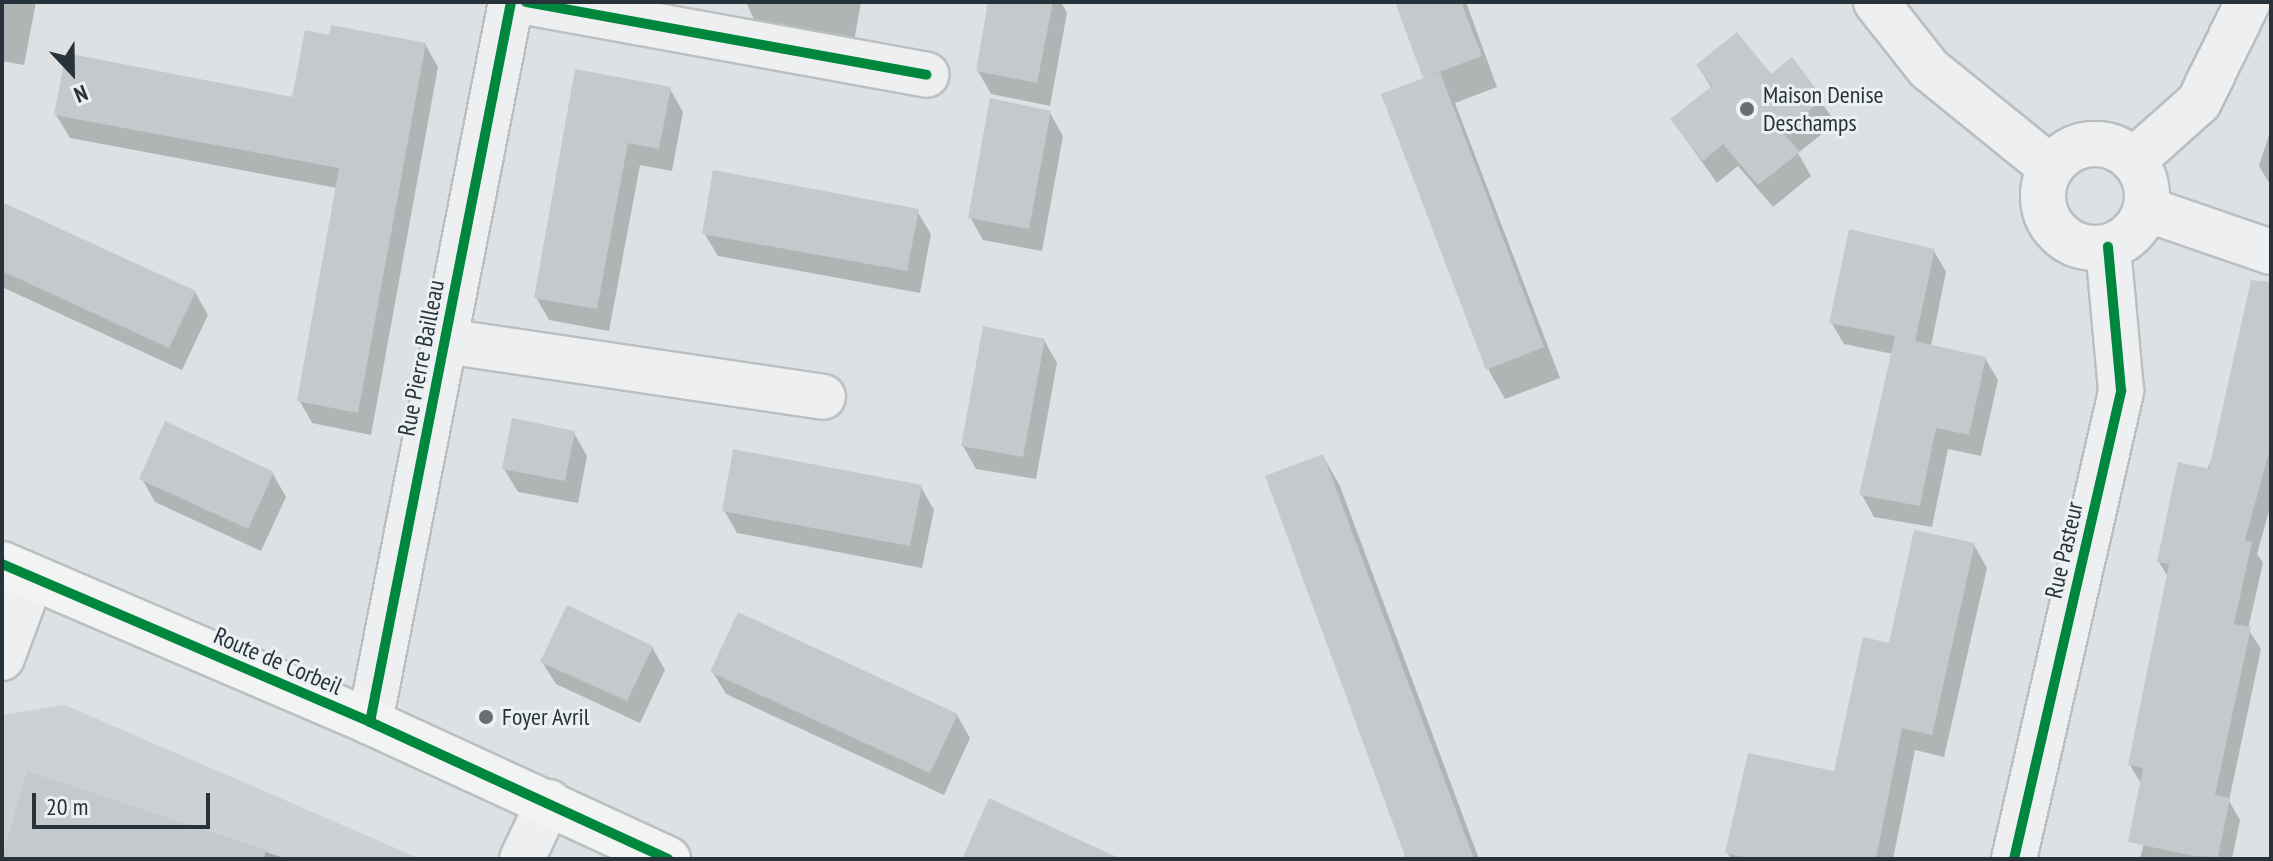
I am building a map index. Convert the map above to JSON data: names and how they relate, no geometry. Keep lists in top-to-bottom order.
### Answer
{
  "streets": {
    "main road": ["Route de Corbeil"],
    "street": ["Rue Pierre Bailleau", "Rue Pasteur"]
  },
  "crossings": [
    ["Rue Pierre Bailleau", "Route de Corbeil"]
  ],
  "places": ["Maison Denise Deschamps", "Foyer Avril"],
  "scale_bar": "20 m",
  "north": "bottom"
}
